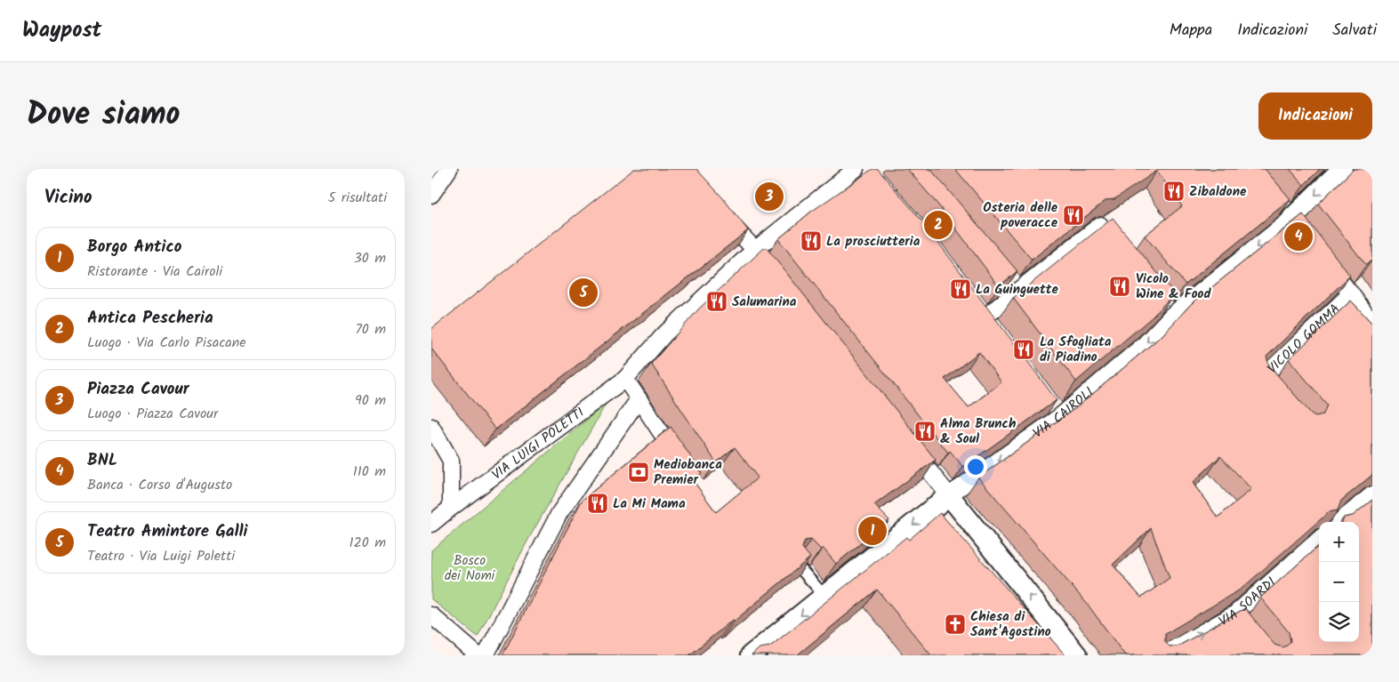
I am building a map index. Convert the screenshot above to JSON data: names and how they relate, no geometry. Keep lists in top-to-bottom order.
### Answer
{
  "streets": {
    "street": [
      "VICOLO GOMMA",
      "VIA CAIROLI",
      "VIA LUIGI POLETTI",
      "VIA SOARDI"
    ]
  },
  "one_way": ["VIA CAIROLI", "VIA SOARDI"],
  "parks": ["Bosco dei Nomi"],
  "places": {
    "restaurant": [
      "Zibaldone",
      "Osteria delle poveracce",
      "La prosciutteria",
      "Vicolo Wine & Food",
      "La Guinguette",
      "Salumarina",
      "La Sfogliata di Piadino",
      "Alma Brunch & Soul",
      "La Mi Mama"
    ],
    "bank": ["Mediobanca Premier"],
    "church": ["Chiesa di Sant'Agostino"]
  },
  "page": {
    "header": "Waypost",
    "nav": ["Mappa", "Indicazioni", "Salvati"],
    "title": "Dove siamo",
    "buttons": "Indicazioni",
    "heading": ["Vicino", "5 risultati"],
    "pins": [
      "3",
      "2",
      "4",
      "5",
      "1"
    ],
    "list": [
      {
        "mark": "1",
        "name": "Borgo Antico",
        "note": "Ristorante · Via Cairoli",
        "value": "30 m"
      },
      {
        "mark": "2",
        "name": "Antica Pescheria",
        "note": "Luogo · Via Carlo Pisacane",
        "value": "70 m"
      },
      {
        "mark": "3",
        "name": "Piazza Cavour",
        "note": "Luogo · Piazza Cavour",
        "value": "90 m"
      },
      {
        "mark": "4",
        "name": "BNL",
        "note": "Banca · Corso d'Augusto",
        "value": "110 m"
      },
      {
        "mark": "5",
        "name": "Teatro Amintore Galli",
        "note": "Teatro · Via Luigi Poletti",
        "value": "120 m"
      }
    ],
    "map_buttons": ["+", "−"]
  }
}
